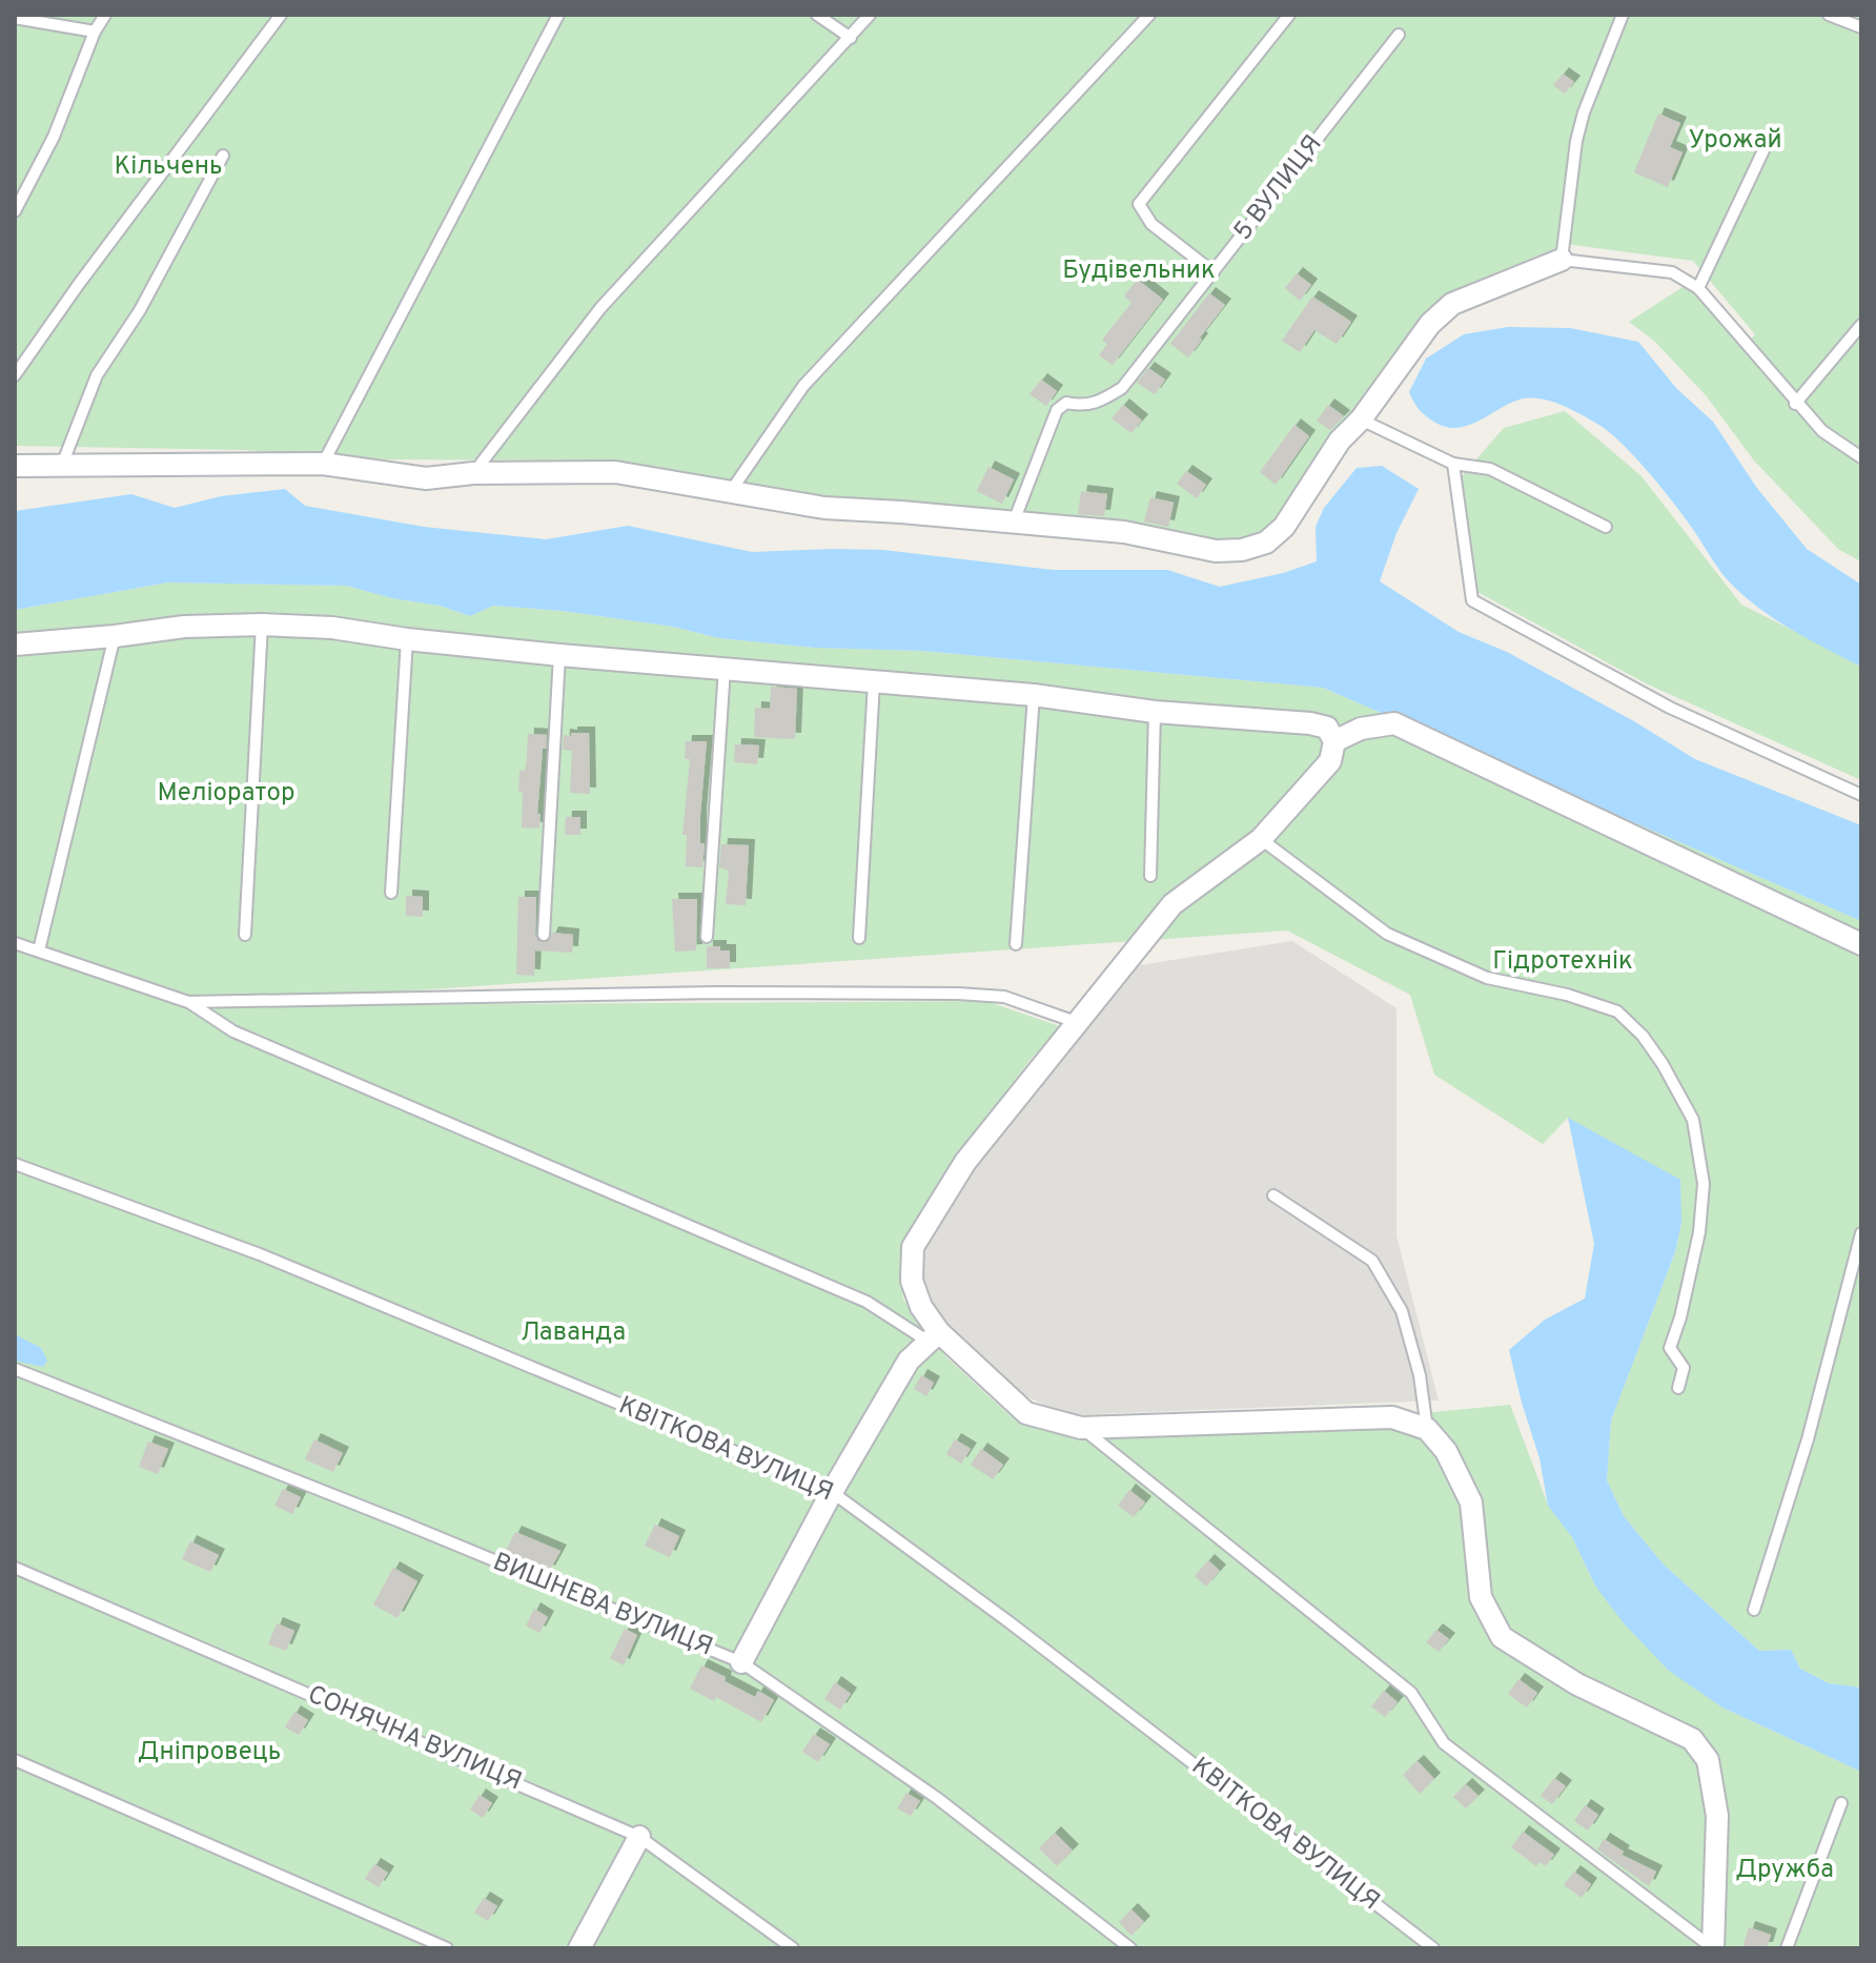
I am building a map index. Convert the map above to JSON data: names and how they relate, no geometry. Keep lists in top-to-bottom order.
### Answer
{
  "streets": {
    "lane": [
      "5 ВУЛИЦЯ",
      "КВІТКОВА ВУЛИЦЯ",
      "ВИШНЕВА ВУЛИЦЯ",
      "СОНЯЧНА ВУЛИЦЯ"
    ]
  },
  "parks": [
    "Урожай",
    "Кільчень",
    "Будівельник",
    "Меліоратор",
    "Гідротехнік",
    "Лаванда",
    "Дніпровець",
    "Дружба"
  ]
}
